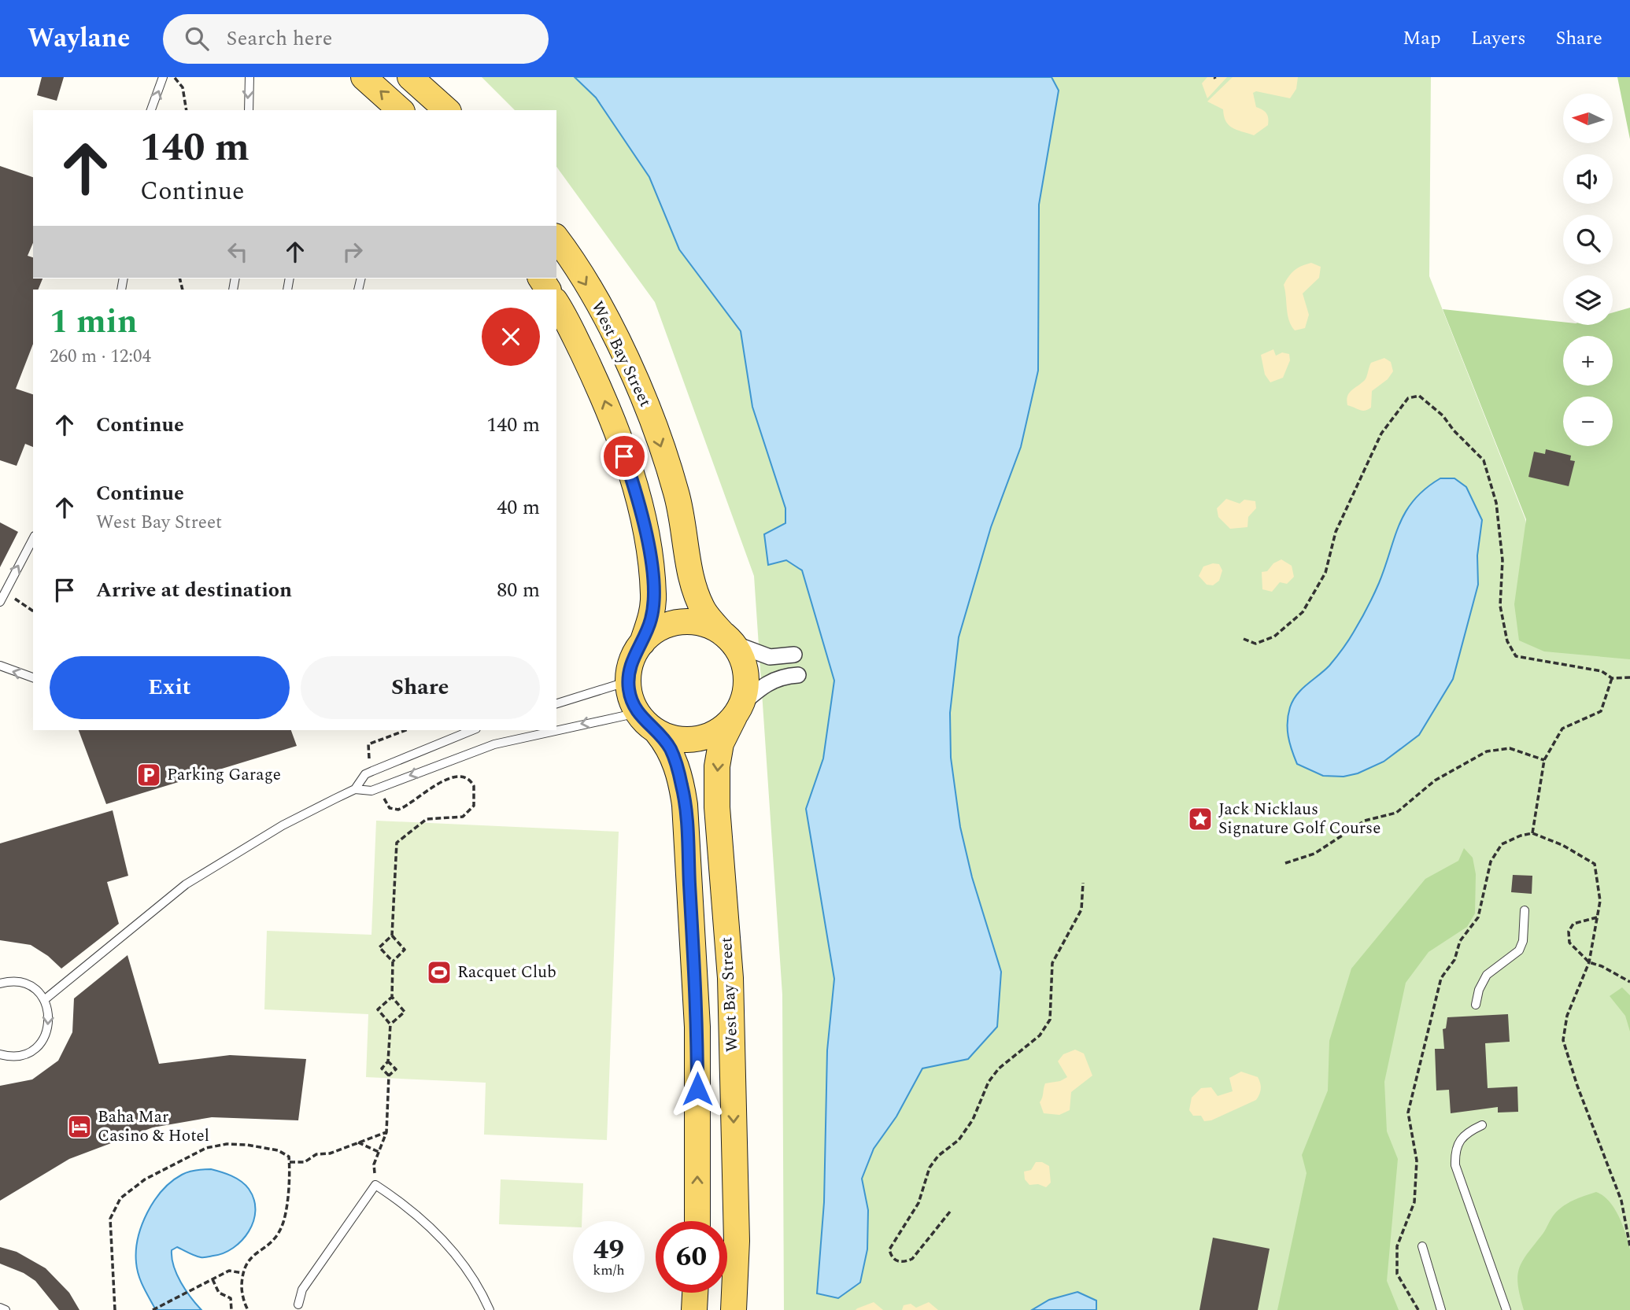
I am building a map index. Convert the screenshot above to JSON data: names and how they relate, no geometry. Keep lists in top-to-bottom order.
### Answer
{
  "streets": {
    "main road": ["West Bay Street"]
  },
  "places": {
    "parking": ["Parking Garage"],
    "place": ["Jack Nicklaus Signature Golf Course"],
    "sports": ["Racquet Club"],
    "hotel": ["Baha Mar Casino & Hotel"]
  },
  "north": "left",
  "page": {
    "header": "Waylane",
    "search": "Search here",
    "nav": ["Map", "Layers", "Share"],
    "map_buttons": ["+", "−"],
    "turn": ["140 m", "Continue"],
    "heading": ["1 min", "260 m · 12:04"],
    "list": [
      {
        "name": "Continue",
        "value": "140 m"
      },
      {
        "name": "Continue",
        "note": "West Bay Street",
        "value": "40 m"
      },
      {
        "name": "Arrive at destination",
        "value": "80 m"
      }
    ],
    "buttons": ["Exit", "Share"],
    "speed": "49 km/h",
    "limit": "60"
  }
}
